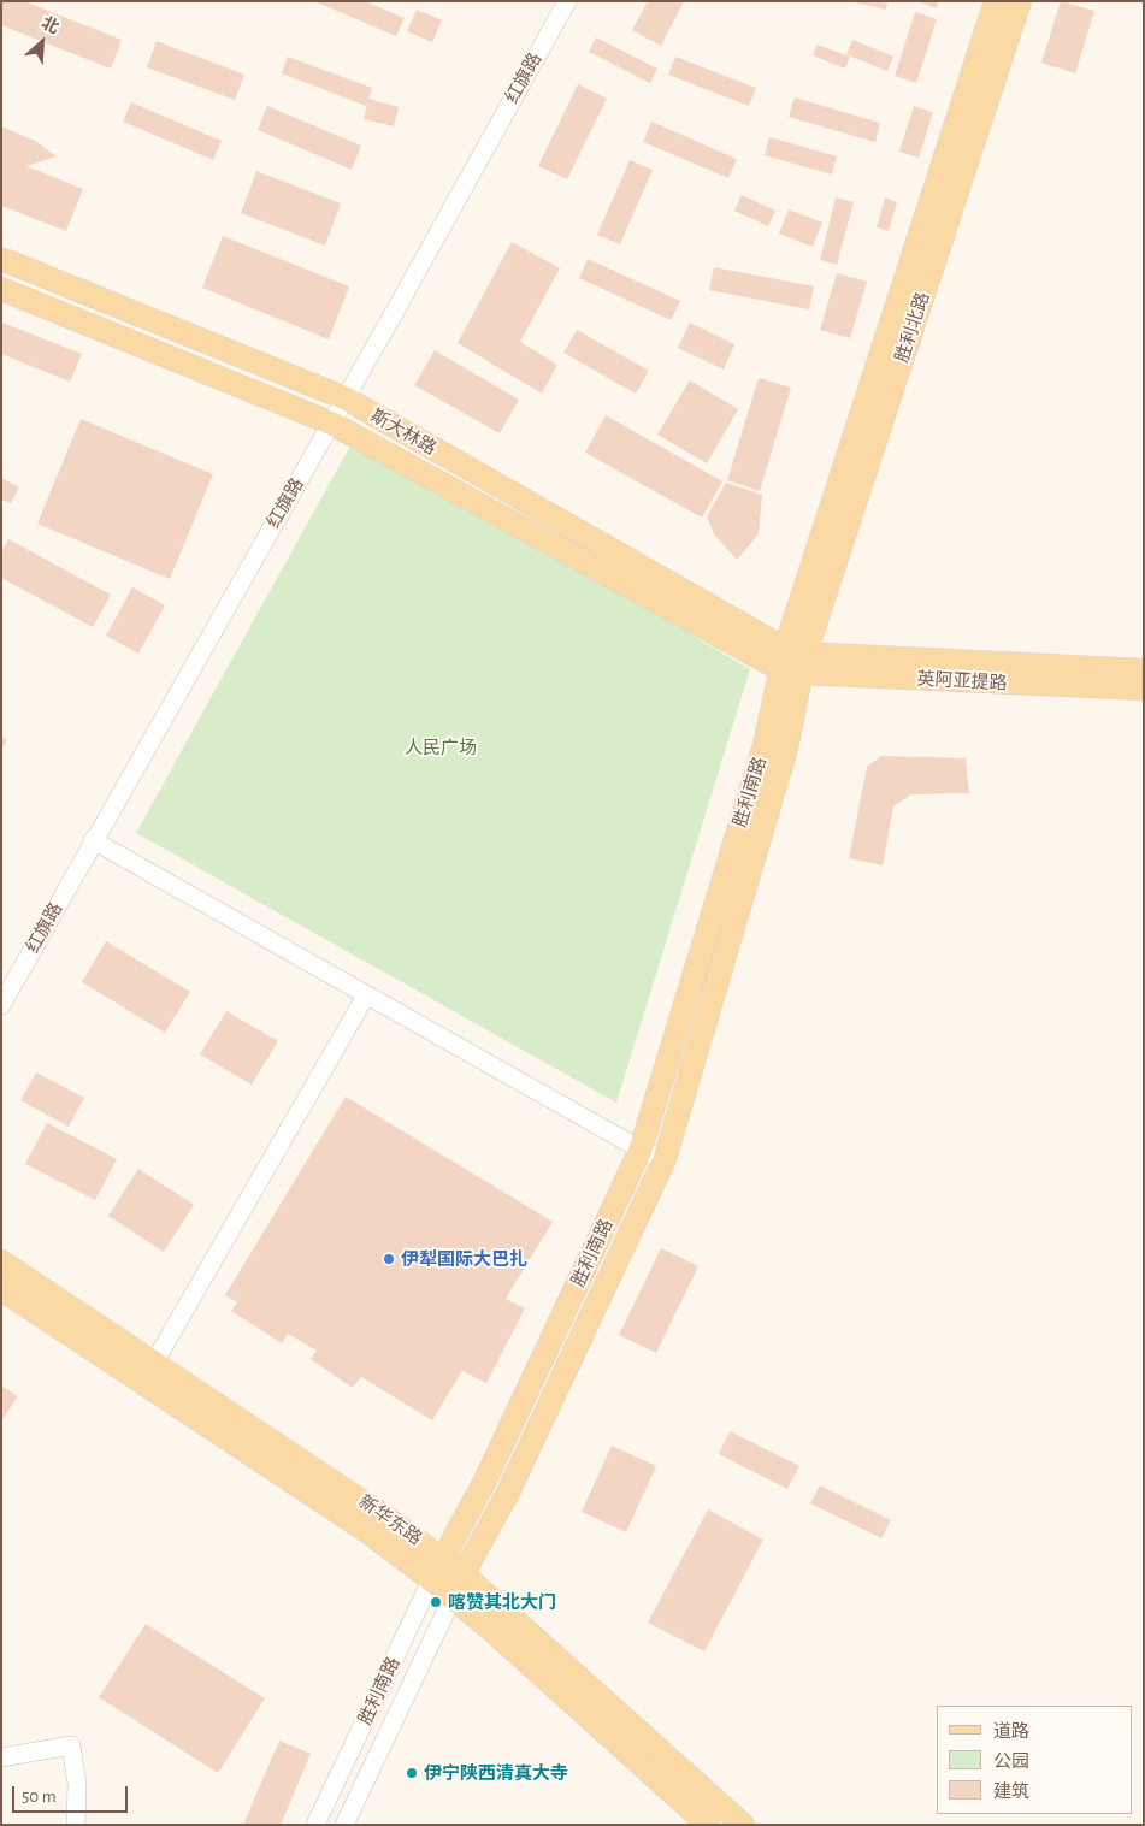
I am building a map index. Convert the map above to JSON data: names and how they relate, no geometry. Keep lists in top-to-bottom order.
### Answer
{
  "streets": {
    "main road": [
      "胜利北路",
      "斯大林路",
      "英阿亚提路",
      "胜利南路",
      "新华东路"
    ],
    "street": ["红旗路"]
  },
  "crossings": [
    ["红旗路", "斯大林路"],
    ["胜利北路", "斯大林路"],
    ["胜利北路", "英阿亚提路"],
    ["胜利北路", "胜利南路"],
    ["斯大林路", "英阿亚提路"],
    ["斯大林路", "胜利南路"],
    ["英阿亚提路", "胜利南路"],
    ["胜利南路", "新华东路"]
  ],
  "parks": ["人民广场"],
  "places": ["伊犁国际大巴扎", "喀赞其北大门", "伊宁陕西清真大寺"],
  "legend": ["道路", "公园", "建筑"],
  "scale_bar": "50 m",
  "north": "top right"
}
